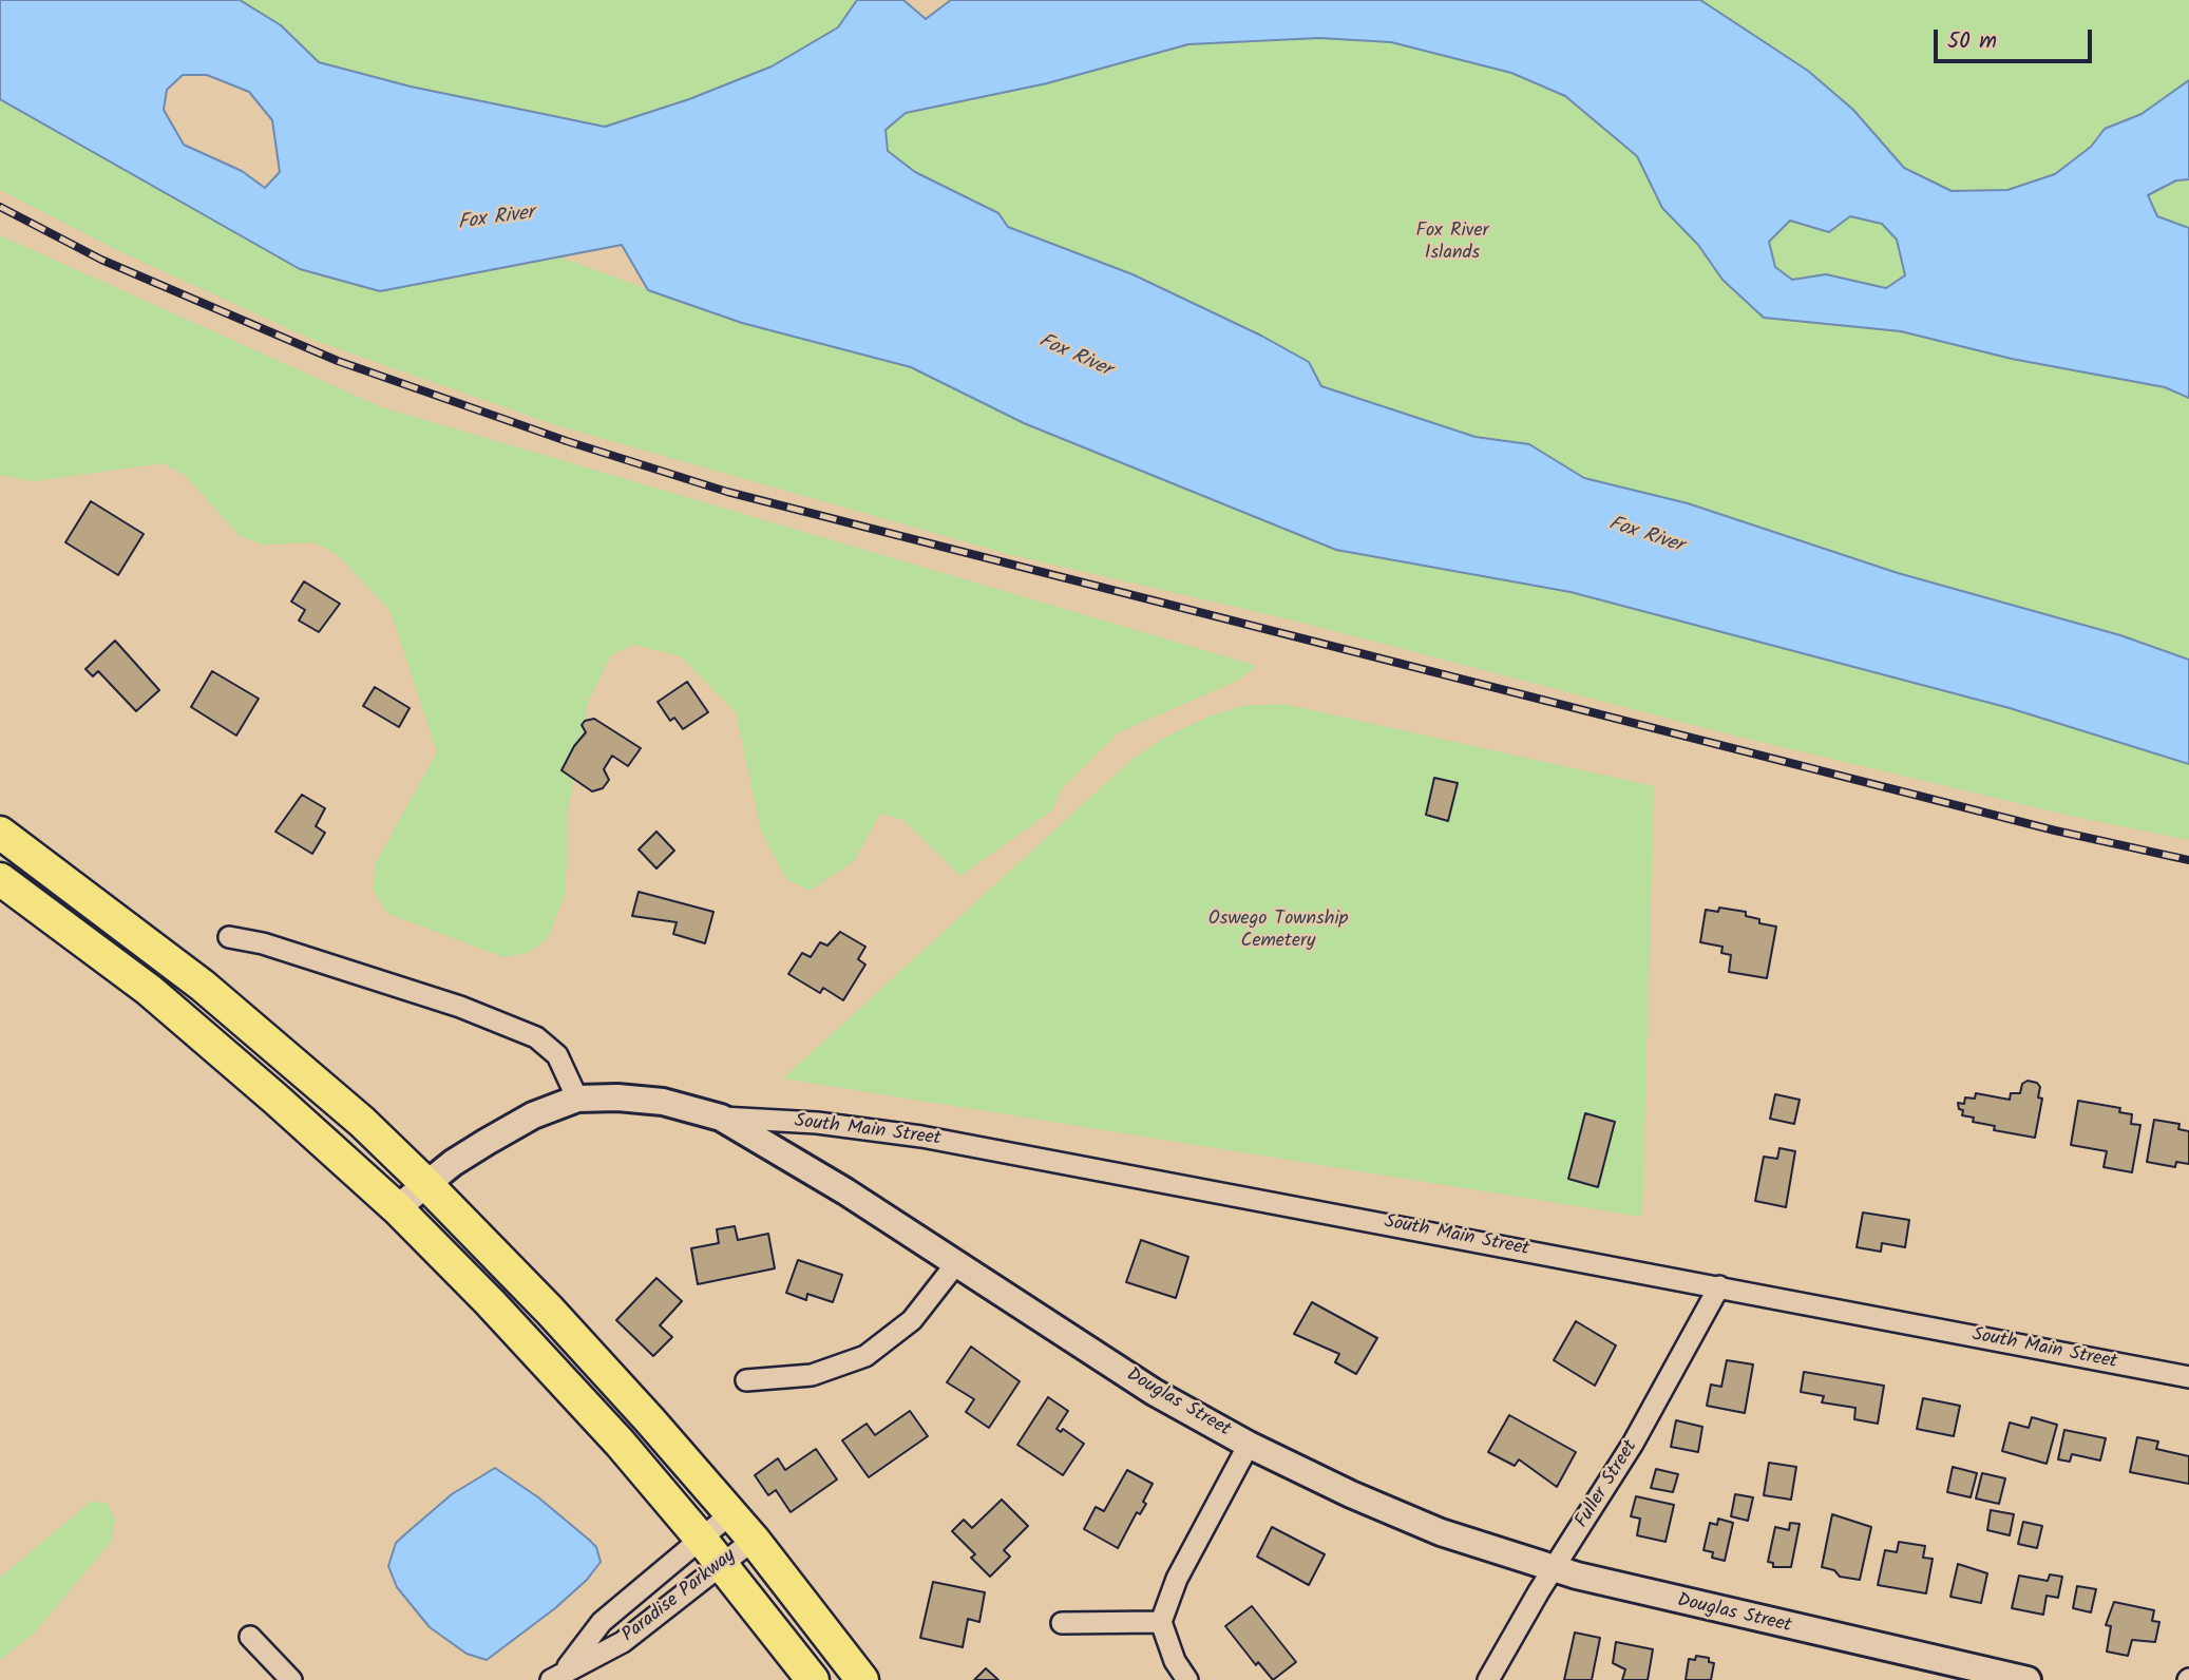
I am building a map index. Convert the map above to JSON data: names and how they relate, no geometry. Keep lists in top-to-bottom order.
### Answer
{
  "streets": {
    "street": [
      "South Main Street",
      "Douglas Street",
      "Fuller Street",
      "Paradise Parkway"
    ]
  },
  "crossings": [
    ["South Main Street", "Douglas Street"],
    ["South Main Street", "Fuller Street"],
    ["Douglas Street", "Fuller Street"]
  ],
  "water": ["Fox River"],
  "parks": ["Fox River Islands", "Oswego Township Cemetery"],
  "scale_bar": "50 m"
}
